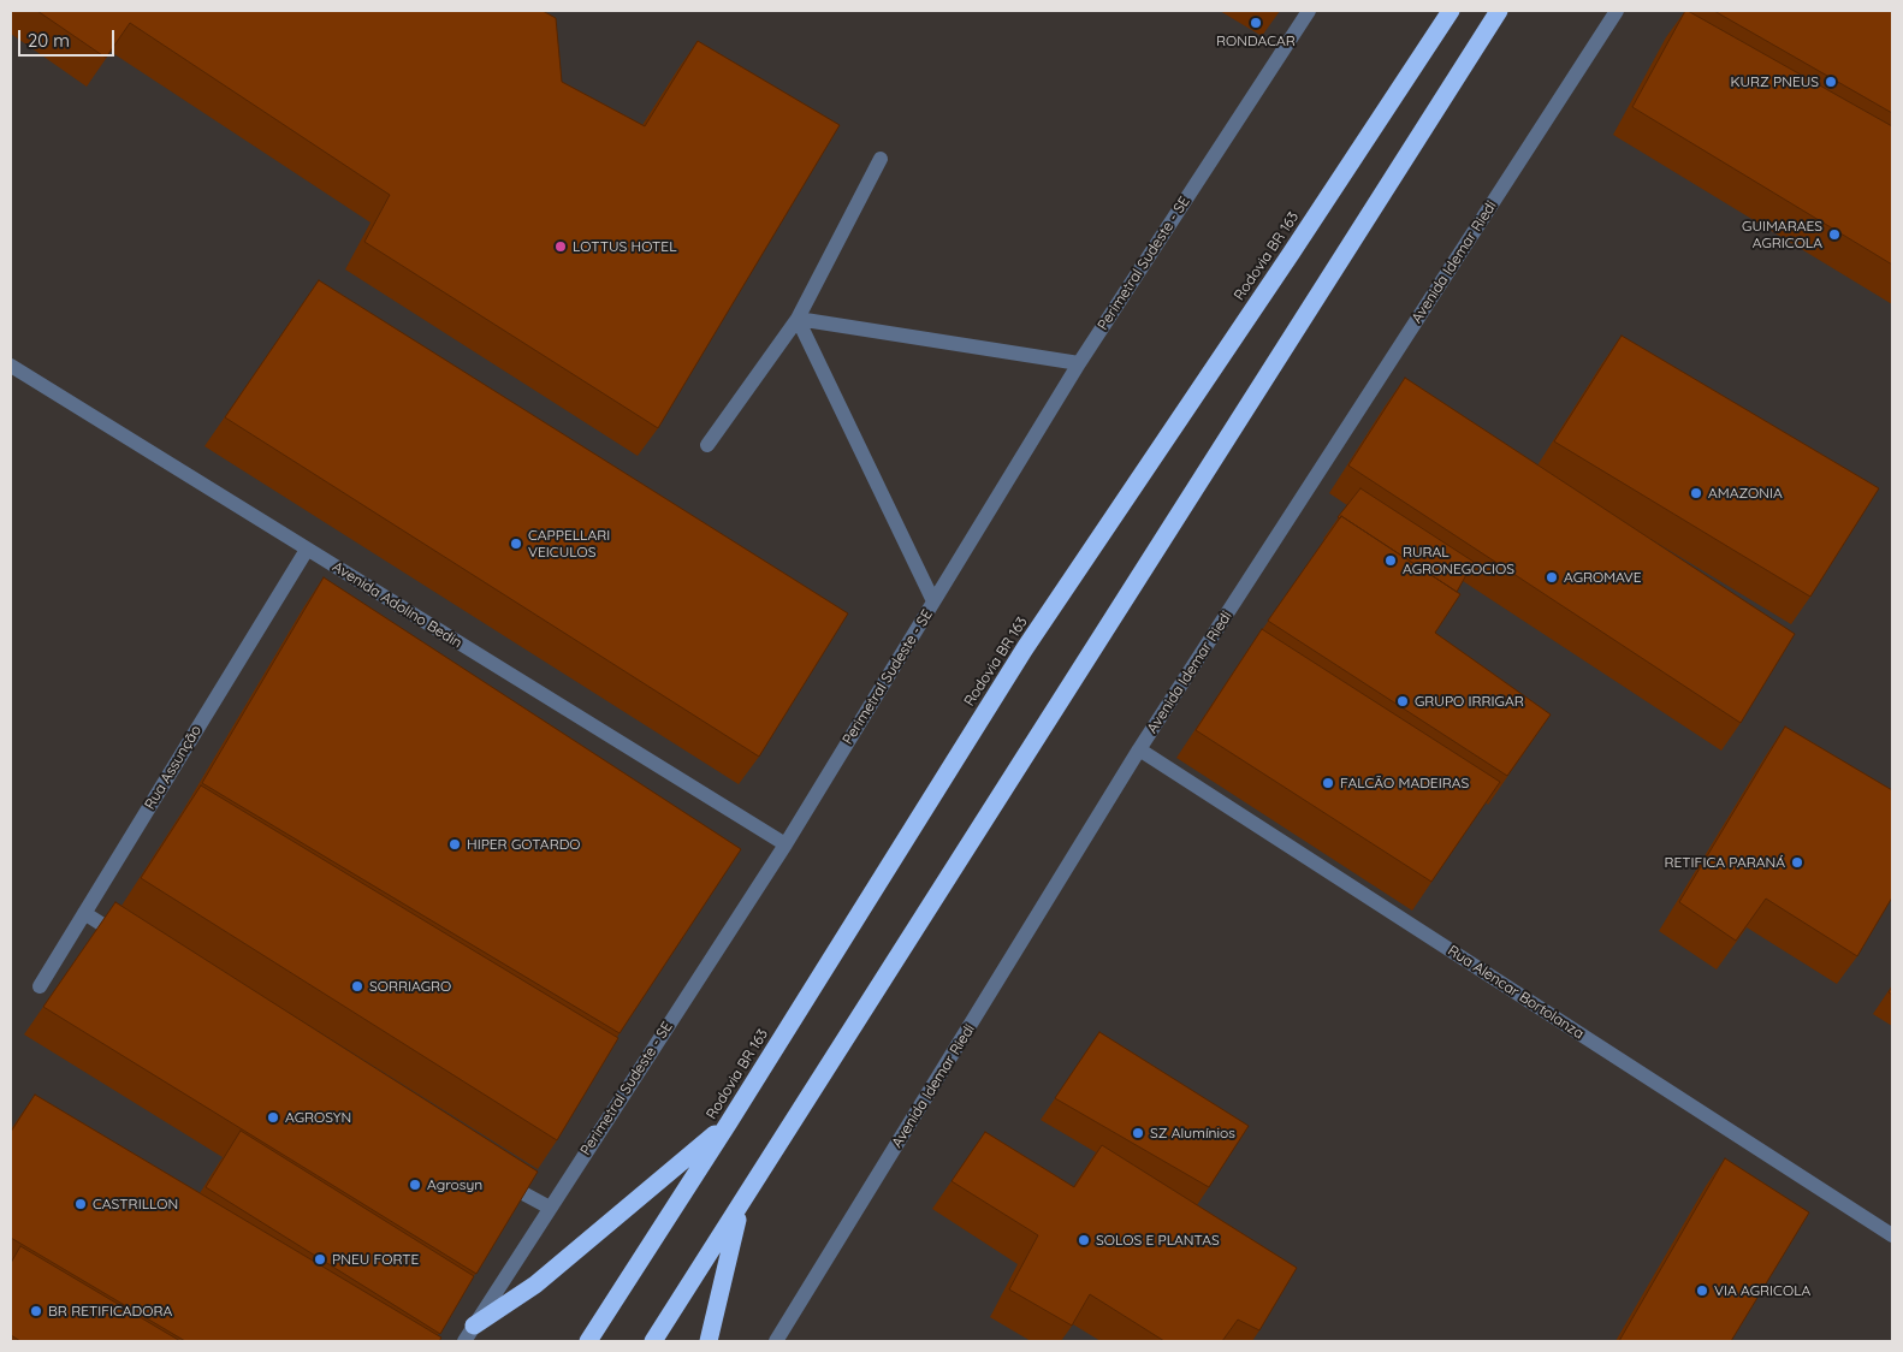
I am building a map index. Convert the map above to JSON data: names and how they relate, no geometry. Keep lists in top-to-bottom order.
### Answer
{
  "streets": {
    "highway": ["Rodovia BR 163"],
    "street": [
      "Avenida Idemar Riedi",
      "Perimetral Sudeste - SE",
      "Avenida Adolino Bedin",
      "Rua Assunção",
      "Rua Alencar Bortolanza"
    ]
  },
  "crossings": [
    ["Avenida Idemar Riedi", "Rua Alencar Bortolanza"],
    ["Perimetral Sudeste - SE", "Avenida Adolino Bedin"],
    ["Avenida Adolino Bedin", "Rua Assunção"]
  ],
  "places": [
    "RONDACAR",
    "KURZ PNEUS",
    "GUIMARAES AGRICOLA",
    "LOTTUS HOTEL",
    "AMAZONIA",
    "CAPPELLARI VEICULOS",
    "RURAL AGRONEGOCIOS",
    "AGROMAVE",
    "GRUPO IRRIGAR",
    "FALCÃO MADEIRAS",
    "HIPER GOTARDO",
    "RETIFICA PARANÁ",
    "SORRIAGRO",
    "AGROSYN",
    "SZ Alumínios",
    "Agrosyn",
    "CASTRILLON",
    "SOLOS E PLANTAS",
    "PNEU FORTE",
    "VIA AGRICOLA",
    "BR RETIFICADORA"
  ],
  "scale_bar": "20 m"
}
